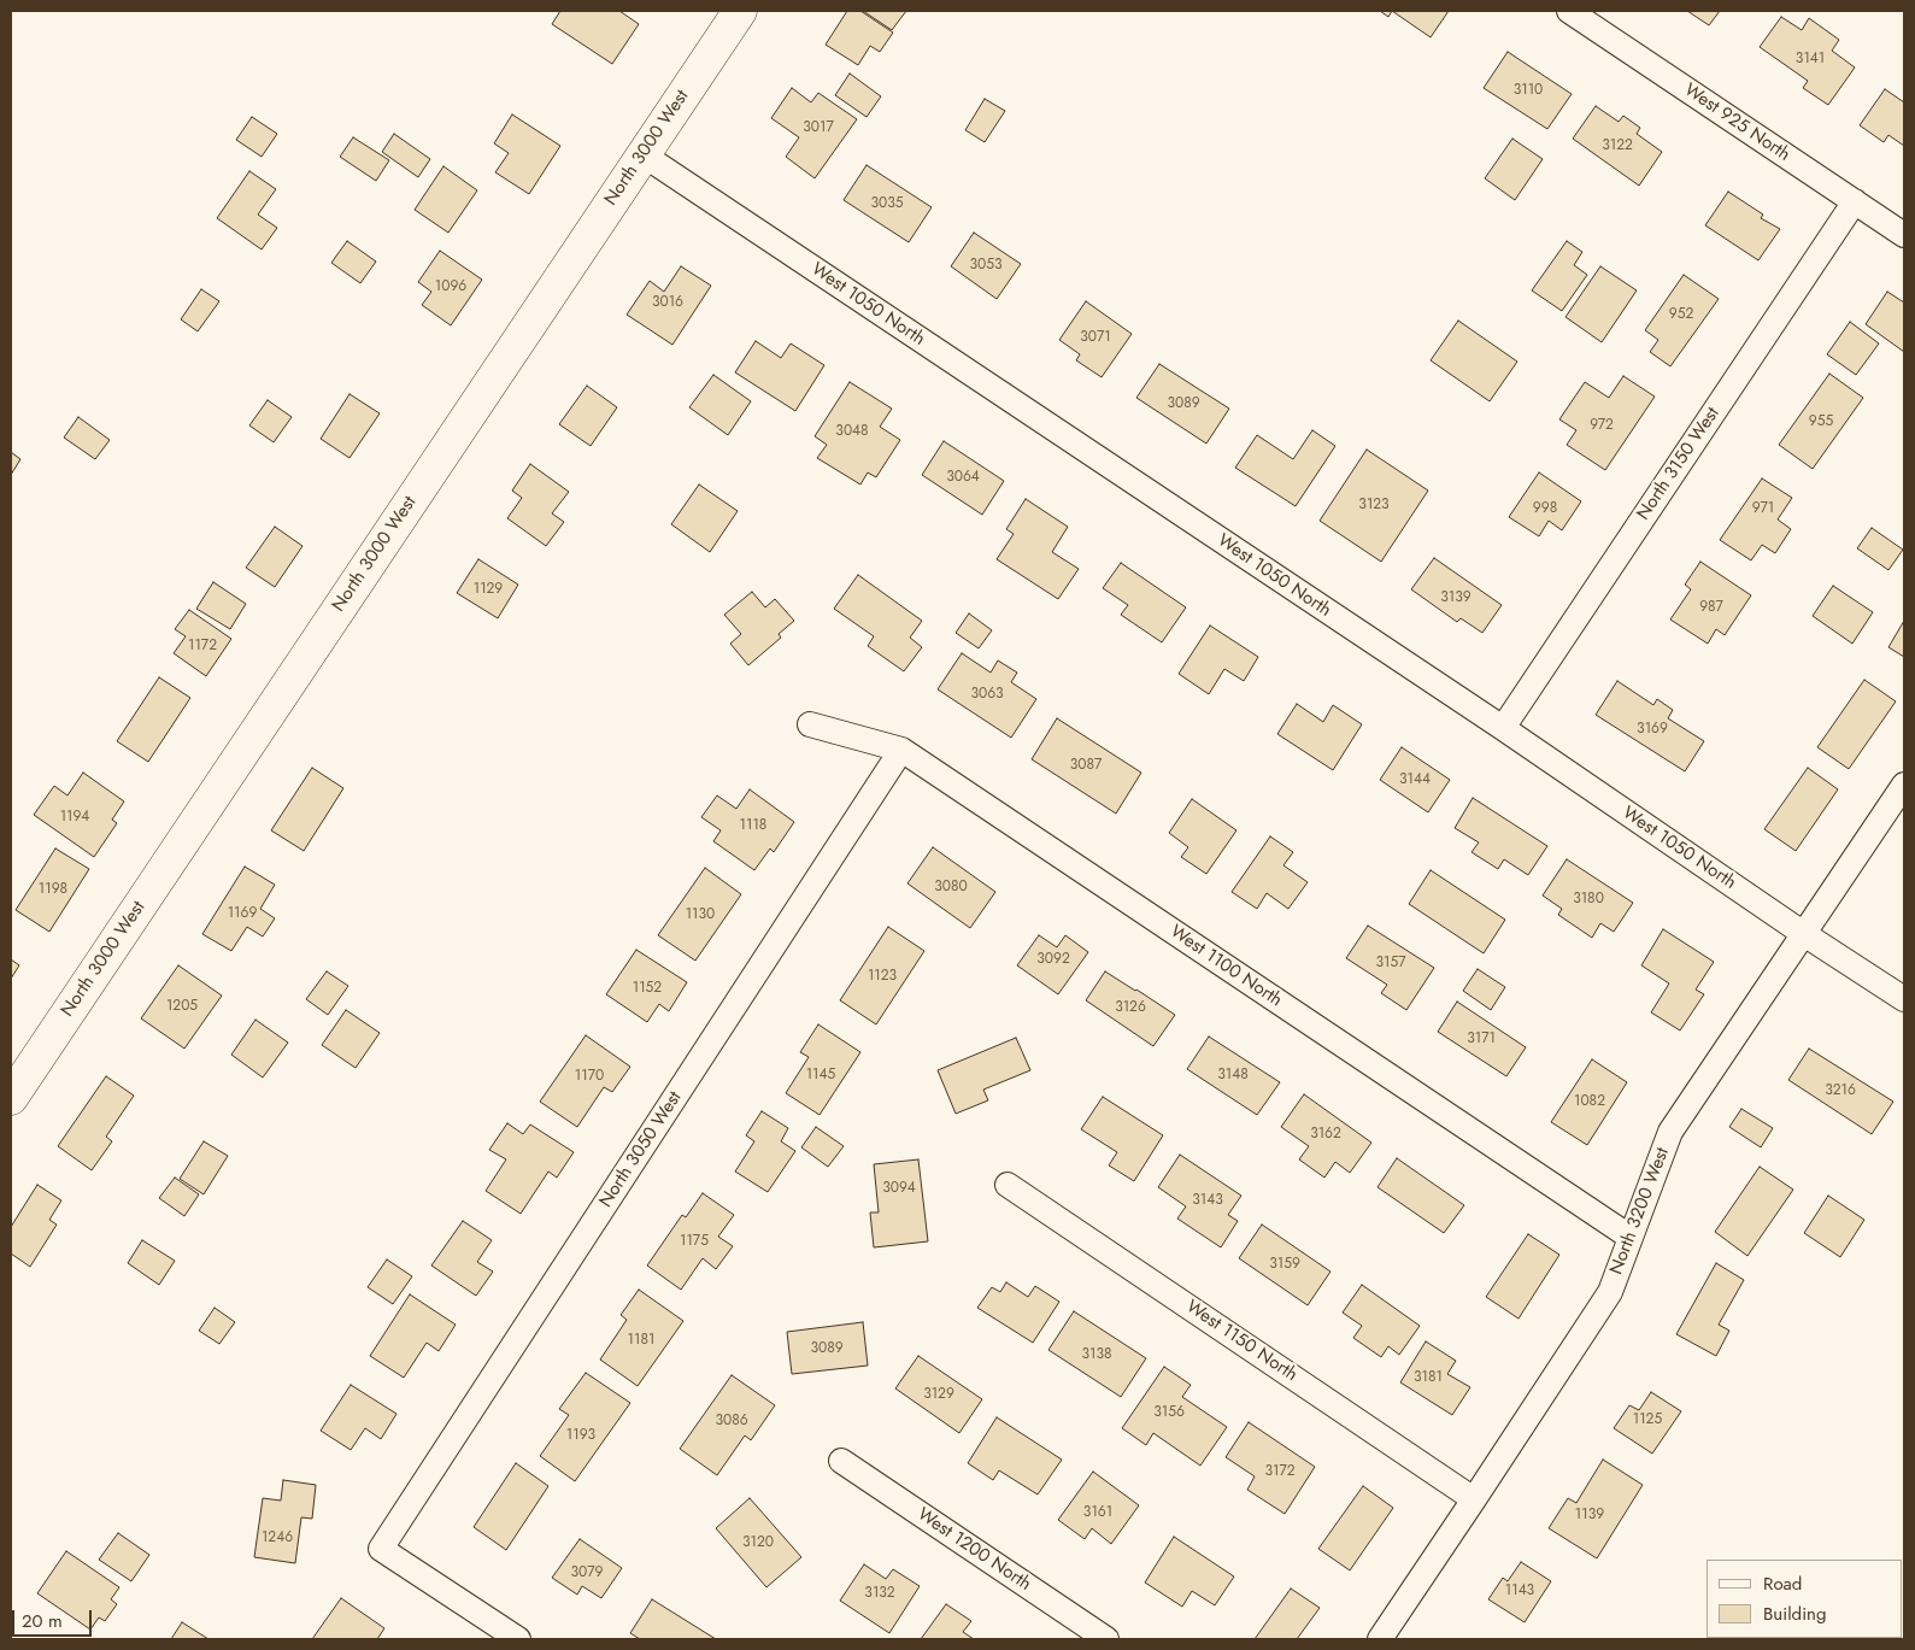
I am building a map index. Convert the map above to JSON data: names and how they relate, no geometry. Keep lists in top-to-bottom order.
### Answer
{
  "streets": {
    "main road": ["North 3000 West"],
    "street": [
      "West 925 North",
      "West 1050 North",
      "North 3150 West",
      "West 1100 North",
      "North 3050 West",
      "North 3200 West",
      "West 1150 North",
      "West 1200 North"
    ]
  },
  "crossings": [
    ["West 925 North", "North 3150 West"],
    ["North 3000 West", "West 1050 North"],
    ["West 1050 North", "North 3150 West"],
    ["West 1050 North", "North 3200 West"],
    ["West 1100 North", "North 3050 West"],
    ["West 1100 North", "North 3200 West"],
    ["North 3200 West", "West 1150 North"]
  ],
  "house_numbers": [
    "3141",
    "3110",
    "3017",
    "3122",
    "3035",
    "3053",
    "1096",
    "3016",
    "952",
    "3071",
    "3089",
    "955",
    "972",
    "3048",
    "3064",
    "3123",
    "998",
    "971",
    "1129",
    "3139",
    "987",
    "1172",
    "3063",
    "3169",
    "3087",
    "3144",
    "1194",
    "1118",
    "3080",
    "1198",
    "3180",
    "1169",
    "1130",
    "3092",
    "3157",
    "1123",
    "1152",
    "1205",
    "3126",
    "3171",
    "1145",
    "3148",
    "1170",
    "3216",
    "1082",
    "3162",
    "3094",
    "3143",
    "1175",
    "3159",
    "1181",
    "3089",
    "3138",
    "3181",
    "3129",
    "3156",
    "1125",
    "3086",
    "1193",
    "3172",
    "3161",
    "1139",
    "1246",
    "3120",
    "3079",
    "1143",
    "3132"
  ],
  "legend": ["Road", "Building"],
  "scale_bar": "20 m"
}
